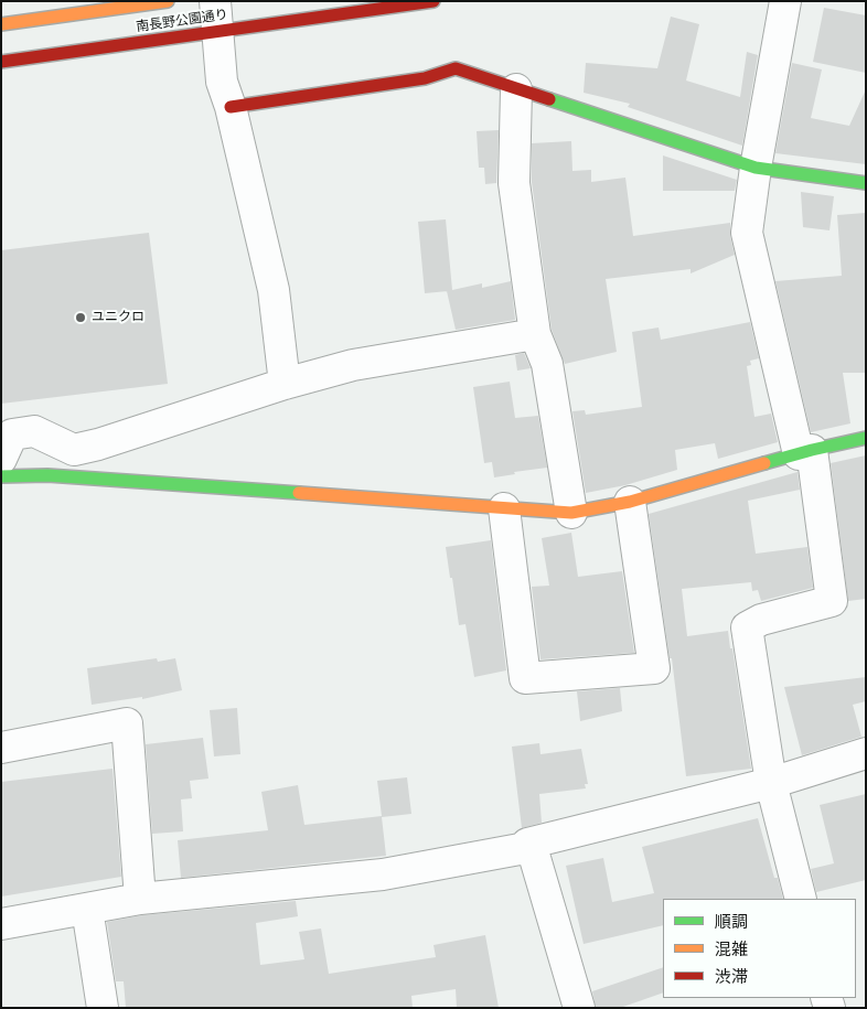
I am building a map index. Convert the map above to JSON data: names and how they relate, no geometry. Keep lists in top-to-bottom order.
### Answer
{
  "streets": {
    "street": ["南長野公園通り"]
  },
  "places": ["ユニクロ"],
  "legend": ["順調", "混雑", "渋滞"]
}
